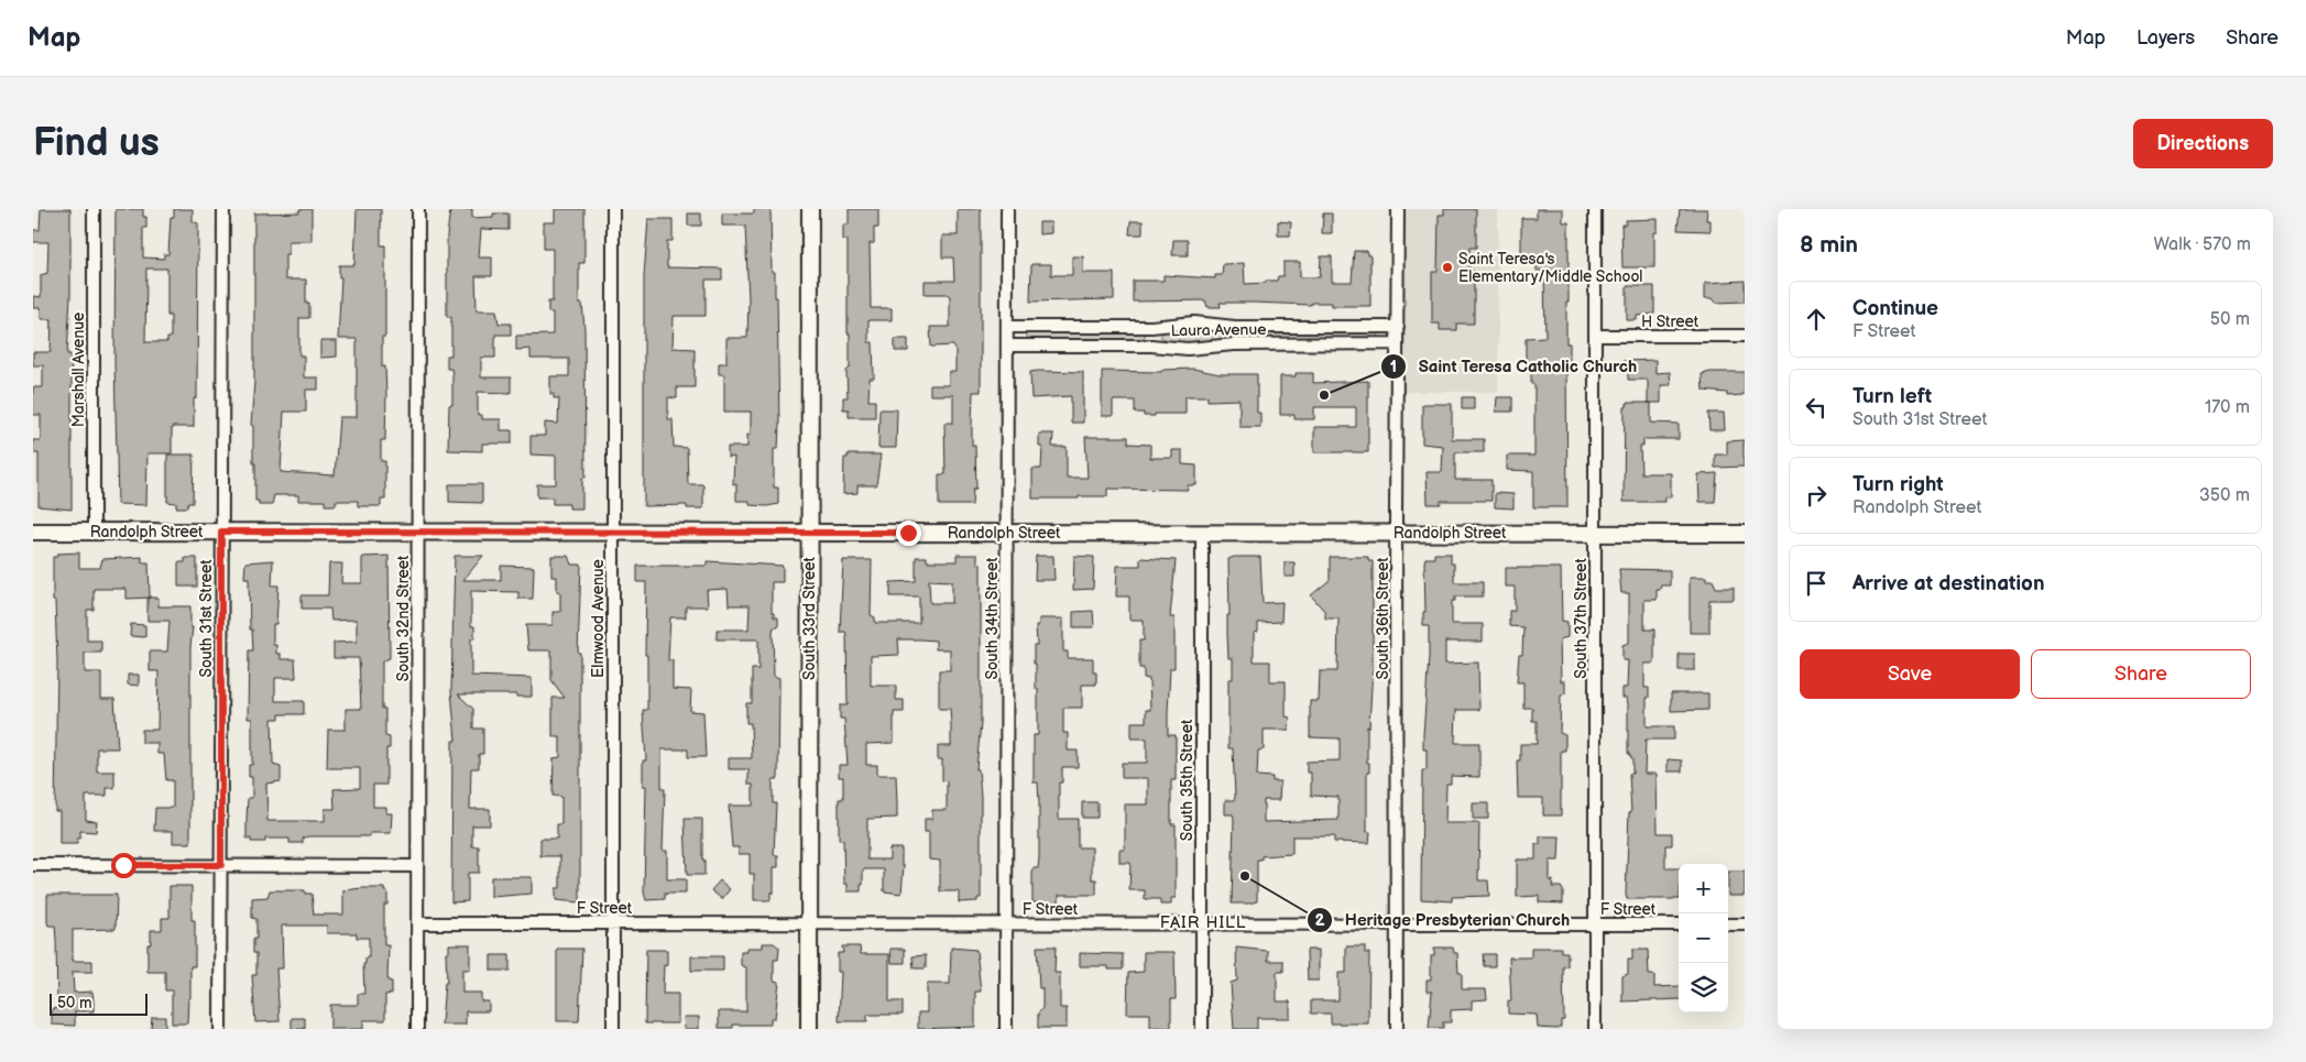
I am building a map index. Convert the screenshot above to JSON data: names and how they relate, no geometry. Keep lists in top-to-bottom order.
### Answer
{
  "streets": {
    "main road": ["Randolph Street", "South 33rd Street"],
    "street": [
      "H Street",
      "Laura Avenue",
      "Marshall Avenue",
      "South 31st Street",
      "South 32nd Street",
      "Elmwood Avenue",
      "South 34th Street",
      "South 36th Street",
      "South 37th Street",
      "South 35th Street",
      "F Street"
    ]
  },
  "crossings": [
    ["H Street", "South 37th Street"],
    ["Laura Avenue", "South 34th Street"],
    ["Laura Avenue", "South 36th Street"],
    ["Marshall Avenue", "Randolph Street"],
    ["Randolph Street", "South 31st Street"],
    ["Randolph Street", "South 32nd Street"],
    ["Randolph Street", "Elmwood Avenue"],
    ["Randolph Street", "South 33rd Street"],
    ["Randolph Street", "South 34th Street"],
    ["Randolph Street", "South 36th Street"],
    ["Randolph Street", "South 37th Street"],
    ["Randolph Street", "South 35th Street"],
    ["South 32nd Street", "F Street"],
    ["Elmwood Avenue", "F Street"],
    ["South 33rd Street", "F Street"],
    ["South 34th Street", "F Street"],
    ["South 36th Street", "F Street"],
    ["South 37th Street", "F Street"],
    ["South 35th Street", "F Street"]
  ],
  "districts": ["FAIR HILL"],
  "places": ["Saint Teresa's Elementary/Middle School", "Saint Teresa Catholic Church", "Heritage Presbyterian Church"],
  "scale_bar": "50 m",
  "page": {
    "header": "Map",
    "nav": ["Map", "Layers", "Share"],
    "buttons": [
      "Directions",
      ["Save", "Share"]
    ],
    "title": "Find us",
    "heading": ["8 min", "Walk · 570 m"],
    "list": [
      ["Continue", "F Street", "50 m"],
      ["Turn left", "South 31st Street", "170 m"],
      ["Turn right", "Randolph Street", "350 m"],
      "Arrive at destination"
    ],
    "map_buttons": ["+", "−"],
    "scale": "50 m"
  }
}
